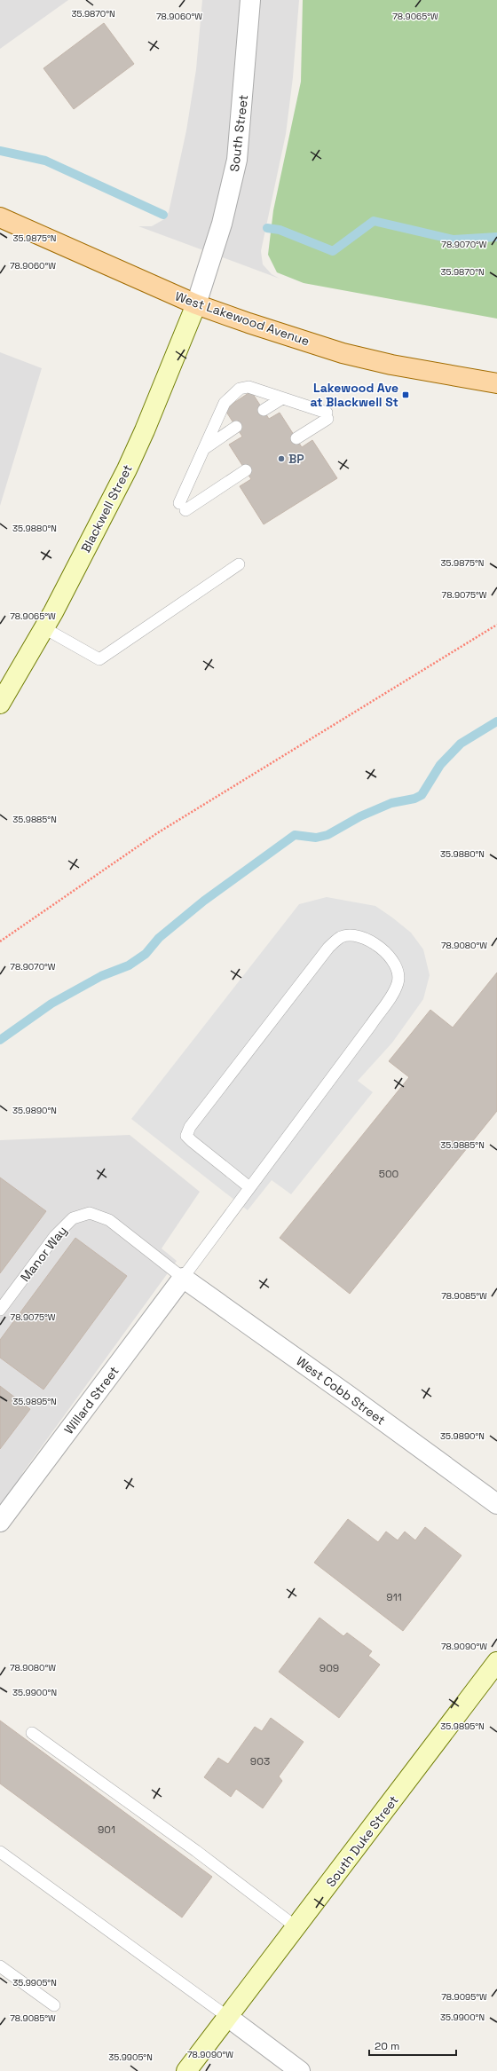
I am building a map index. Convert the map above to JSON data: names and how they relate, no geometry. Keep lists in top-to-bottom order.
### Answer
{
  "streets": {
    "main road": ["West Lakewood Avenue", "Blackwell Street", "South Duke Street"],
    "street": ["South Street", "West Cobb Street", "Willard Street"],
    "lane": ["Manor Way"]
  },
  "crossings": [
    ["South Street", "West Lakewood Avenue"],
    ["South Street", "Blackwell Street"],
    ["West Lakewood Avenue", "Blackwell Street"],
    ["Manor Way", "West Cobb Street"],
    ["Manor Way", "Willard Street"],
    ["West Cobb Street", "Willard Street"]
  ],
  "places": {
    "transit": ["Lakewood Ave at Blackwell St"],
    "other": ["BP"]
  },
  "house_numbers": [
    "500",
    "911",
    "909",
    "903",
    "901"
  ],
  "scale_bar": "20 m",
  "coordinates": [
    "35.9870°N",
    "78.9060°W",
    "78.9065°W",
    "35.9875°N",
    "78.9070°W",
    "35.9880°N",
    "78.9075°W",
    "35.9885°N",
    "78.9080°W",
    "35.9890°N",
    "78.9085°W",
    "35.9895°N",
    "78.9090°W",
    "35.9900°N",
    "35.9905°N",
    "78.9095°W"
  ]
}
